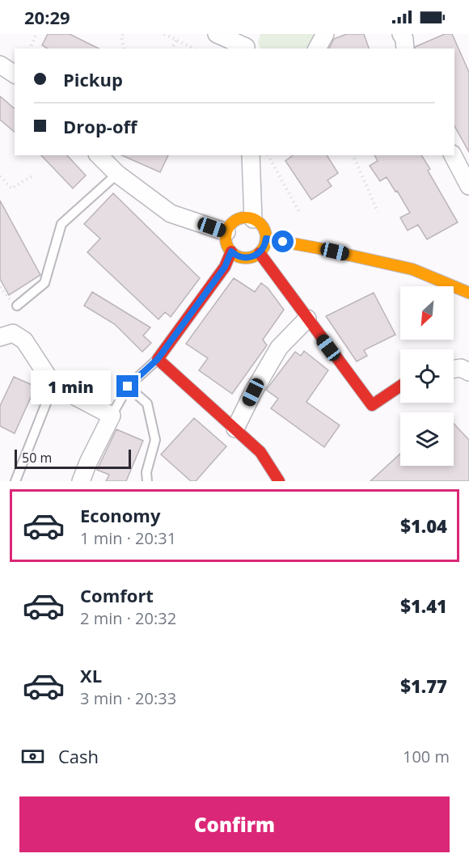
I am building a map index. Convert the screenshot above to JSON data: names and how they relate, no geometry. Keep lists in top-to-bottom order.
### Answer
{
  "scale_bar": "50 m",
  "north": "bottom left",
  "page": {
    "status": "20:29",
    "banner": ["Pickup", "Drop-off"],
    "bubble": "1 min",
    "scale": "50 m",
    "list": [
      {
        "name": "Economy",
        "note": "1 min · 20:31",
        "value": "$1.04"
      },
      {
        "name": "Comfort",
        "note": "2 min · 20:32",
        "value": "$1.41"
      },
      {
        "name": "XL",
        "note": "3 min · 20:33",
        "value": "$1.77"
      }
    ],
    "pay": ["Cash", "100 m"],
    "buttons": "Confirm"
  }
}
